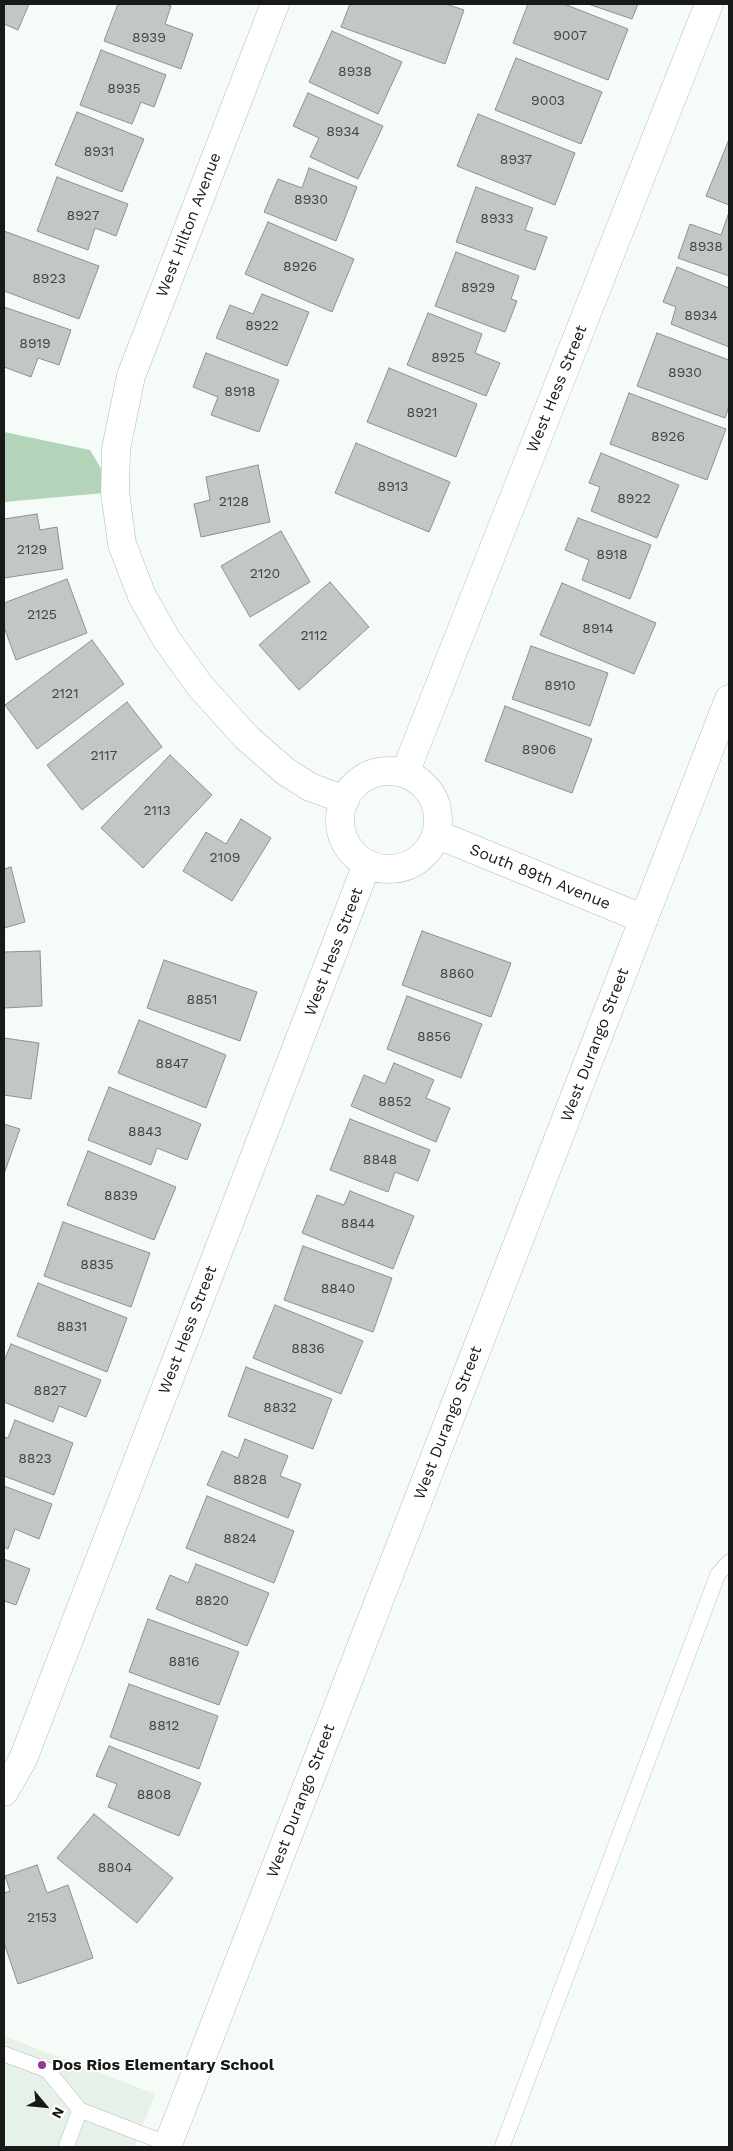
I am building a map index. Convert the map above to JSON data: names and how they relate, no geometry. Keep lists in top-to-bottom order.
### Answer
{
  "streets": {
    "street": [
      "West Hilton Avenue",
      "West Hess Street",
      "South 89th Avenue",
      "West Durango Street"
    ]
  },
  "crossings": [
    ["West Hilton Avenue", "West Hess Street"],
    ["West Hilton Avenue", "South 89th Avenue"],
    ["West Hess Street", "South 89th Avenue"],
    ["South 89th Avenue", "West Durango Street"]
  ],
  "places": ["Dos Rios Elementary School"],
  "house_numbers": [
    "9007",
    "8939",
    "8938",
    "8935",
    "9003",
    "8934",
    "8931",
    "8937",
    "8930",
    "8927",
    "8933",
    "8938",
    "8926",
    "8923",
    "8929",
    "8934",
    "8922",
    "8919",
    "8925",
    "8930",
    "8918",
    "8921",
    "8926",
    "8913",
    "8922",
    "2128",
    "2129",
    "8918",
    "2120",
    "2125",
    "8914",
    "2112",
    "8910",
    "2121",
    "8906",
    "2117",
    "2113",
    "2109",
    "8860",
    "8851",
    "8856",
    "8847",
    "8852",
    "8843",
    "8848",
    "8839",
    "8844",
    "8835",
    "8840",
    "8831",
    "8836",
    "8827",
    "8832",
    "8823",
    "8828",
    "8824",
    "8820",
    "8816",
    "8812",
    "8808",
    "8804",
    "2153"
  ],
  "north": "bottom right"
}
